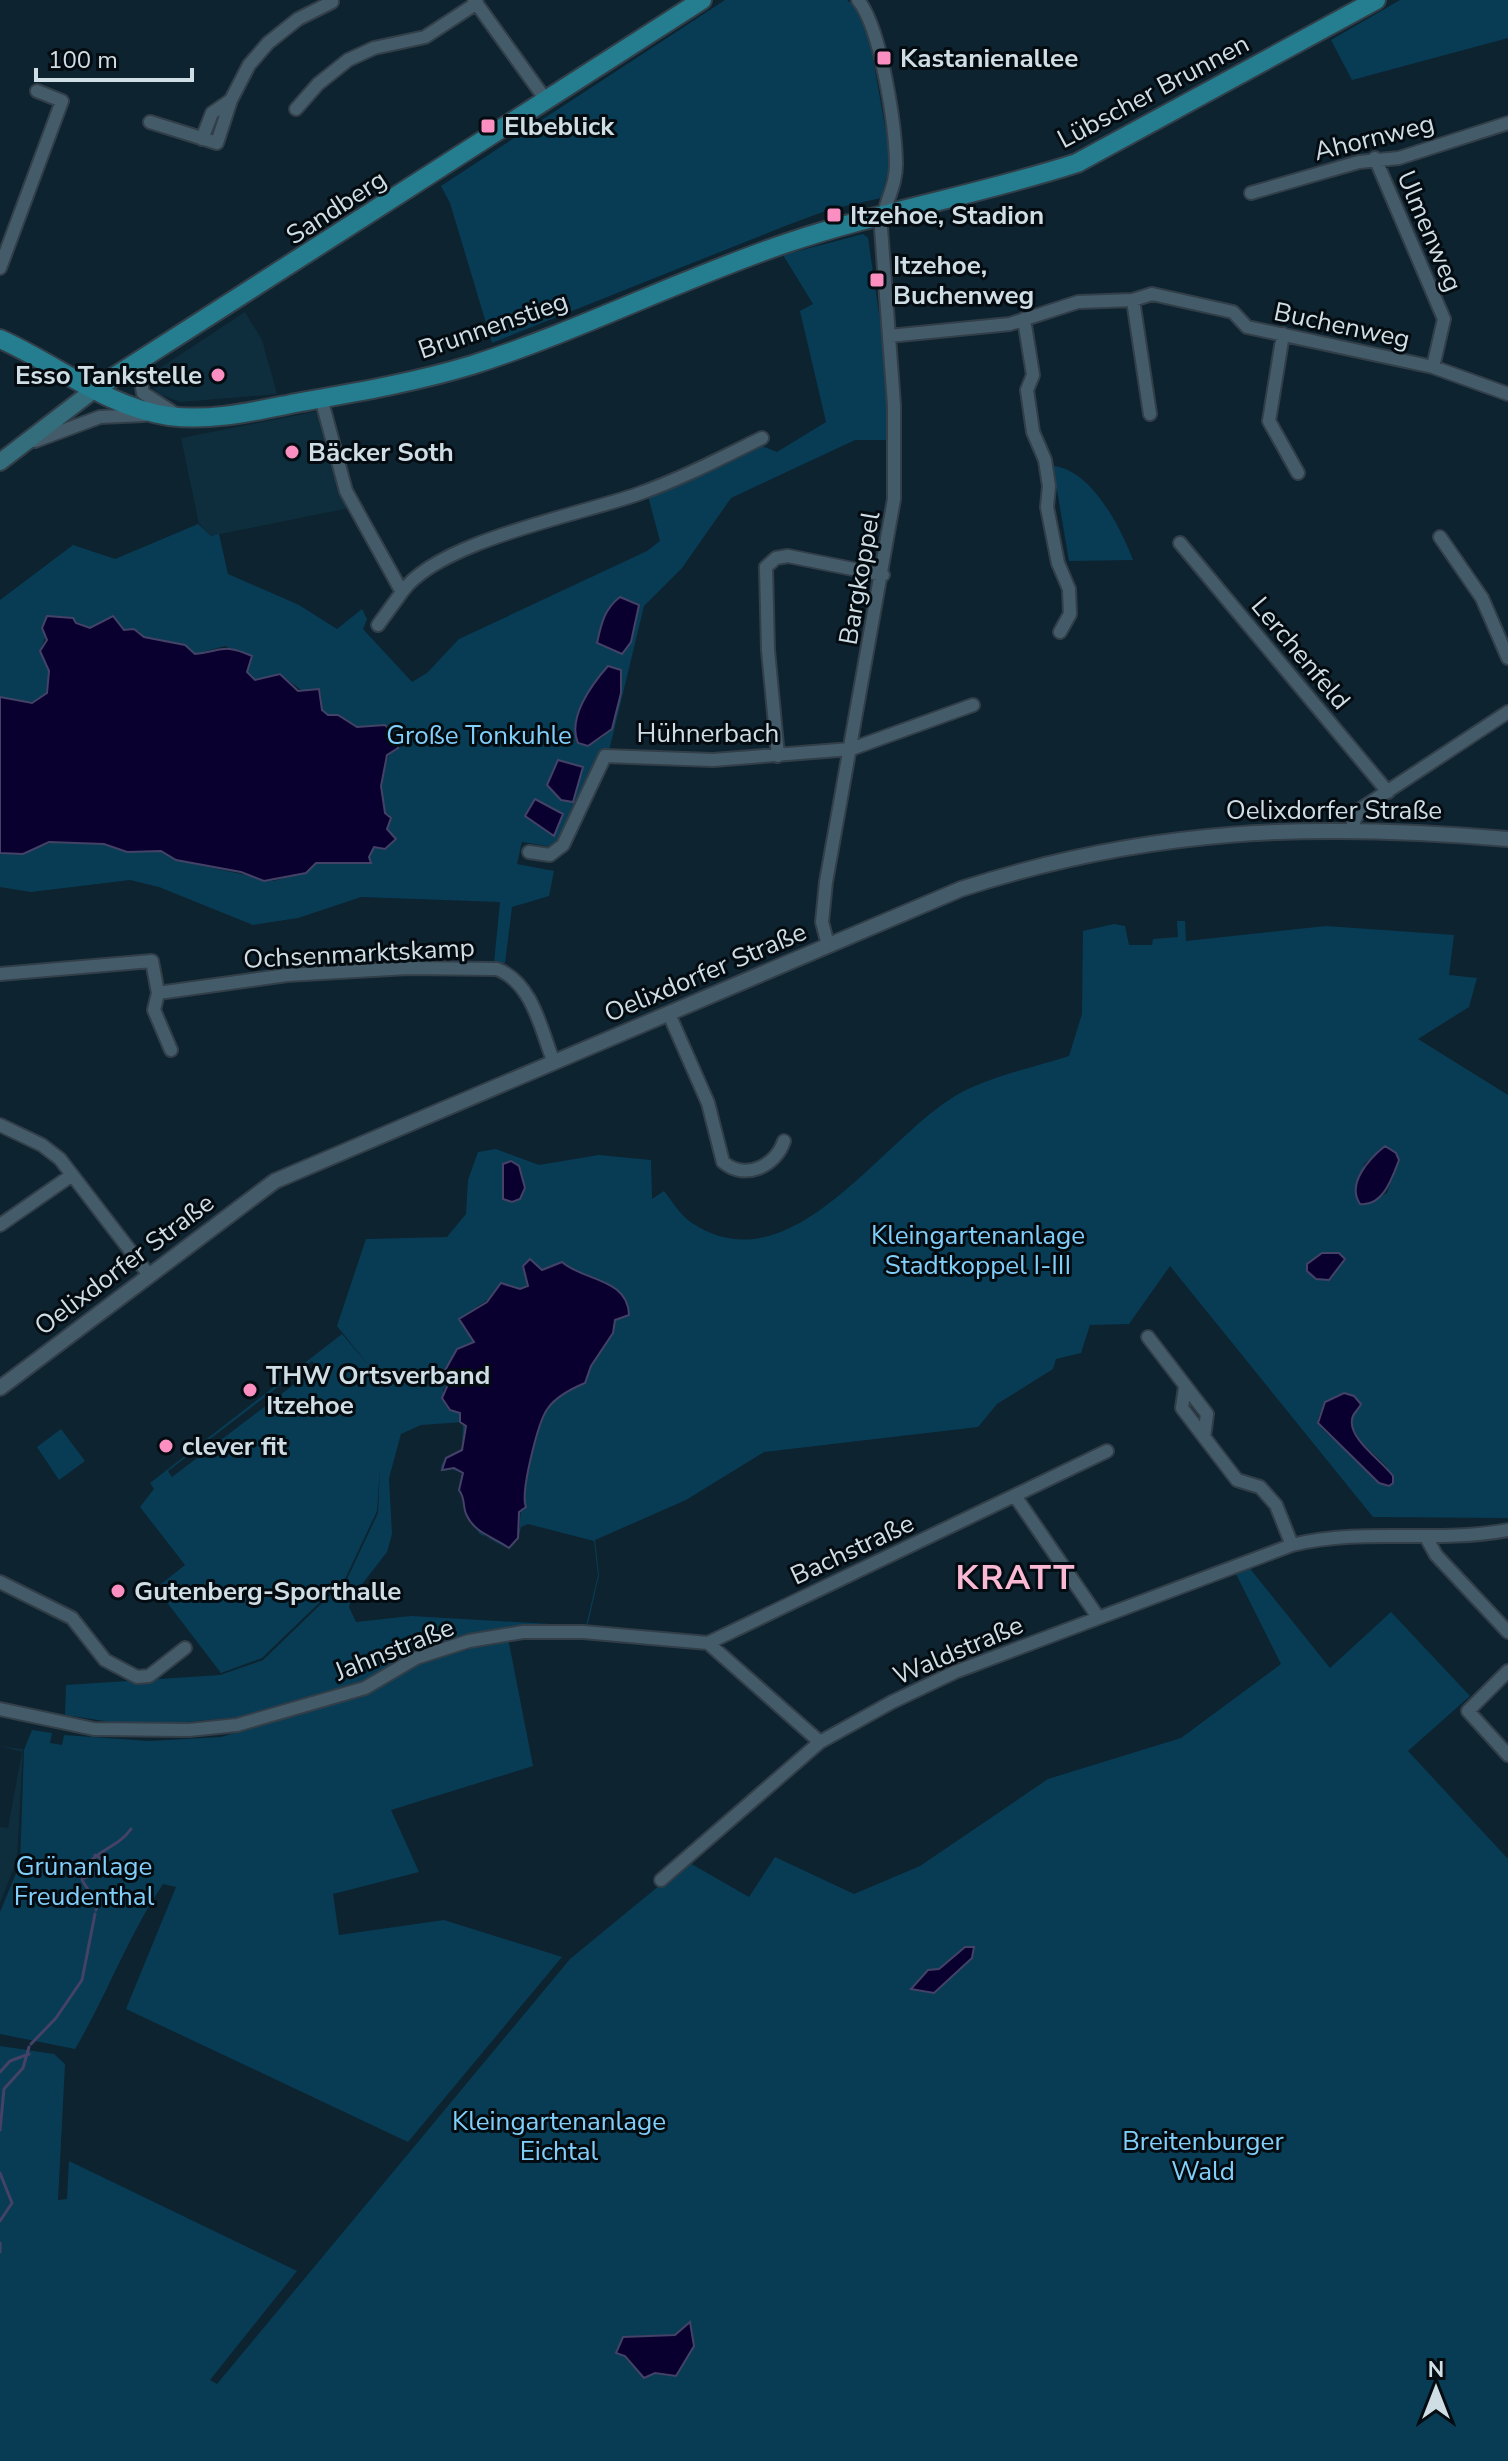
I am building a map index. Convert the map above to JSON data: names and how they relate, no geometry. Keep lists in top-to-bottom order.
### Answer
{
  "streets": {
    "main road": ["Lübscher Brunnen", "Sandberg", "Brunnenstieg"],
    "street": [
      "Ahornweg",
      "Ulmenweg",
      "Buchenweg",
      "Bargkoppel",
      "Lerchenfeld",
      "Hühnerbach",
      "Oelixdorfer Straße",
      "Ochsenmarktskamp",
      "Bachstraße",
      "Jahnstraße",
      "Waldstraße"
    ]
  },
  "crossings": [
    ["Lübscher Brunnen", "Brunnenstieg"],
    ["Lübscher Brunnen", "Bargkoppel"],
    ["Ahornweg", "Ulmenweg"],
    ["Sandberg", "Brunnenstieg"],
    ["Ulmenweg", "Buchenweg"],
    ["Brunnenstieg", "Bargkoppel"],
    ["Buchenweg", "Bargkoppel"],
    ["Bargkoppel", "Hühnerbach"],
    ["Bargkoppel", "Oelixdorfer Straße"],
    ["Oelixdorfer Straße", "Ochsenmarktskamp"],
    ["Bachstraße", "Jahnstraße"]
  ],
  "districts": ["KRATT"],
  "parks": [
    "Große Tonkuhle",
    "Kleingartenanlage Stadtkoppel I-III",
    "Grünanlage Freudenthal",
    "Kleingartenanlage Eichtal",
    "Breitenburger Wald"
  ],
  "places": {
    "transit": [
      "Kastanienallee",
      "Elbeblick",
      "Itzehoe, Stadion",
      "Itzehoe, Buchenweg"
    ],
    "other": [
      "Esso Tankstelle",
      "Bäcker Soth",
      "THW Ortsverband Itzehoe",
      "clever fit",
      "Gutenberg-Sporthalle"
    ]
  },
  "scale_bar": "100 m",
  "north": "top"
}
